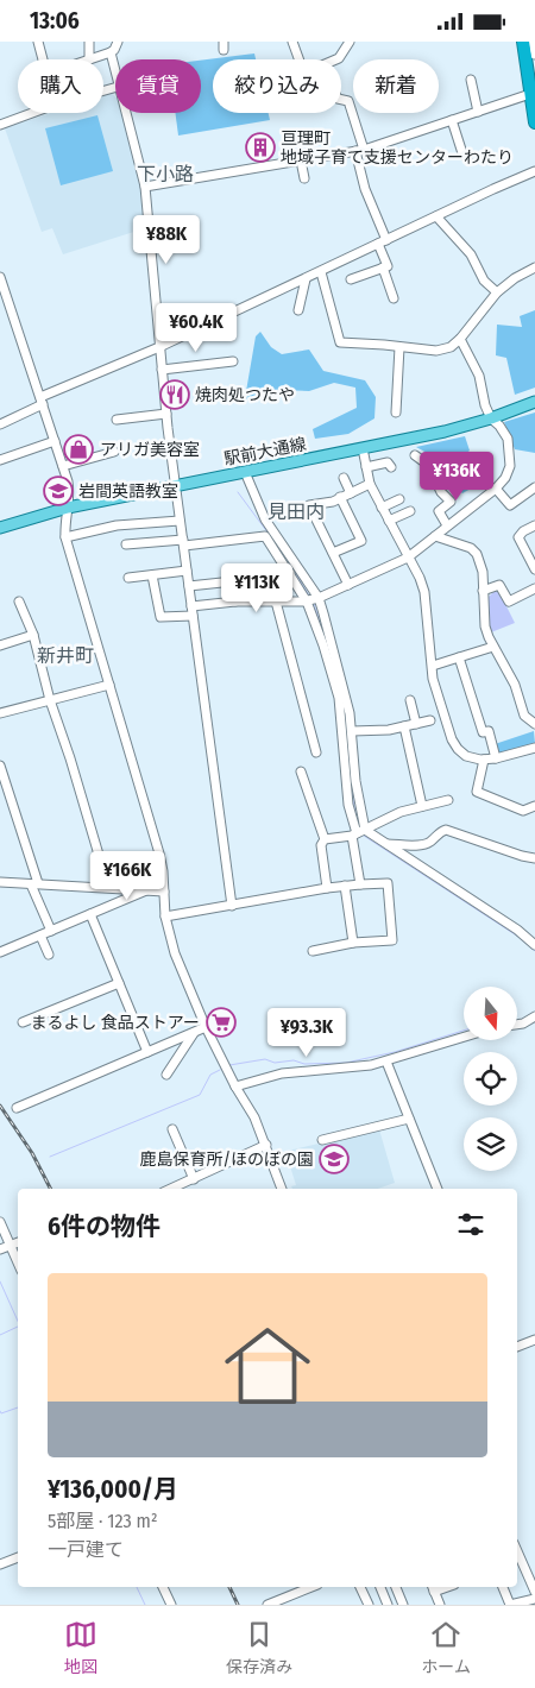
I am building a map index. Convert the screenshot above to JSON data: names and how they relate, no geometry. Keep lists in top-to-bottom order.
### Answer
{
  "streets": {
    "main road": ["駅前大通線"]
  },
  "districts": ["下小路", "見田内", "新井町"],
  "places": {
    "building": ["亘理町 地域子育て支援センターわたり"],
    "restaurant": ["焼肉処つたや"],
    "shop": ["アリガ美容室"],
    "school or university": ["岩間英語教室", "鹿島保育所/ほのぼの園"],
    "supermarket": ["まるよし 食品ストアー"]
  },
  "north": "bottom",
  "page": {
    "status": "13:06",
    "chip": [
      "購入",
      "賃貸",
      "絞り込み",
      "新着"
    ],
    "price": [
      "¥88K",
      "¥60.4K",
      "¥136K",
      "¥113K",
      "¥166K",
      "¥93.3K"
    ],
    "heading": "6件の物件",
    "list": [
      {
        "name": "¥136,000/月",
        "note": "5部屋 · 123 m² · 一戸建て"
      }
    ],
    "tabs": ["地図", "保存済み", "ホーム"]
  }
}
